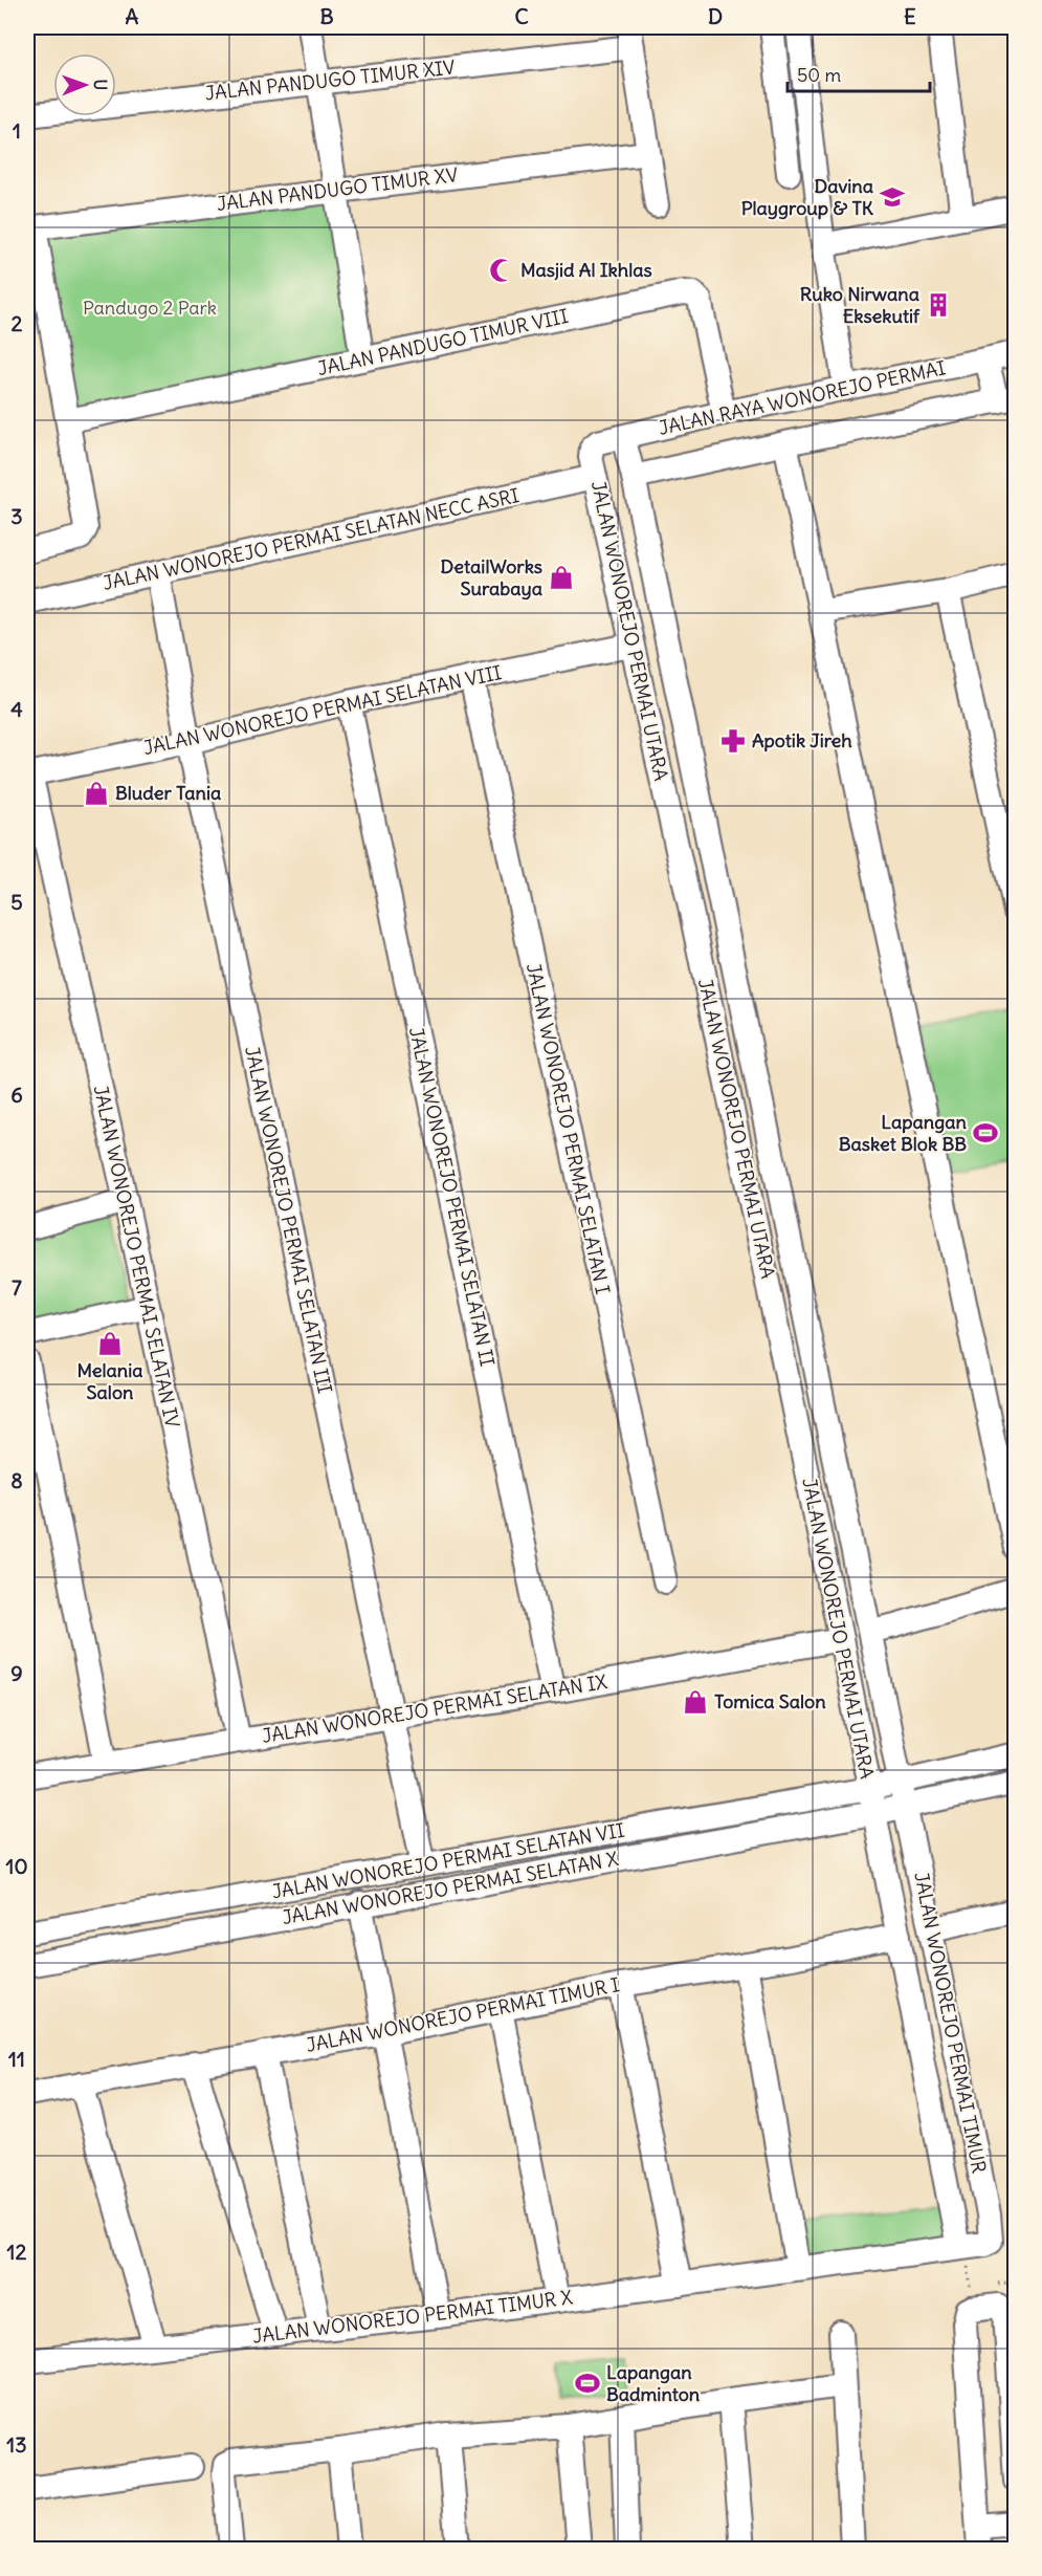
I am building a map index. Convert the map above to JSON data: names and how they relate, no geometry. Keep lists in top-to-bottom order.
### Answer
{
  "streets": {
    "street": [
      "JALAN PANDUGO TIMUR XIV",
      "JALAN PANDUGO TIMUR XV",
      "JALAN PANDUGO TIMUR VIII",
      "JALAN RAYA WONOREJO PERMAI",
      "JALAN WONOREJO PERMAI SELATAN NECC ASRI",
      "JALAN WONOREJO PERMAI UTARA",
      "JALAN WONOREJO PERMAI SELATAN VIII",
      "JALAN WONOREJO PERMAI SELATAN I",
      "JALAN WONOREJO PERMAI SELATAN II",
      "JALAN WONOREJO PERMAI SELATAN III",
      "JALAN WONOREJO PERMAI SELATAN IV",
      "JALAN WONOREJO PERMAI SELATAN IX",
      "JALAN WONOREJO PERMAI SELATAN VII",
      "JALAN WONOREJO PERMAI SELATAN X",
      "JALAN WONOREJO PERMAI TIMUR I",
      "JALAN WONOREJO PERMAI TIMUR",
      "JALAN WONOREJO PERMAI TIMUR X"
    ]
  },
  "crossings": [
    ["JALAN PANDUGO TIMUR VIII", "JALAN RAYA WONOREJO PERMAI"],
    ["JALAN RAYA WONOREJO PERMAI", "JALAN WONOREJO PERMAI UTARA"],
    ["JALAN WONOREJO PERMAI SELATAN NECC ASRI", "JALAN WONOREJO PERMAI UTARA"],
    ["JALAN WONOREJO PERMAI SELATAN NECC ASRI", "JALAN WONOREJO PERMAI SELATAN III"],
    ["JALAN WONOREJO PERMAI UTARA", "JALAN WONOREJO PERMAI SELATAN VIII"],
    ["JALAN WONOREJO PERMAI UTARA", "JALAN WONOREJO PERMAI SELATAN IX"],
    ["JALAN WONOREJO PERMAI UTARA", "JALAN WONOREJO PERMAI SELATAN VII"],
    ["JALAN WONOREJO PERMAI UTARA", "JALAN WONOREJO PERMAI SELATAN X"],
    ["JALAN WONOREJO PERMAI UTARA", "JALAN WONOREJO PERMAI TIMUR"],
    ["JALAN WONOREJO PERMAI SELATAN VIII", "JALAN WONOREJO PERMAI SELATAN I"],
    ["JALAN WONOREJO PERMAI SELATAN VIII", "JALAN WONOREJO PERMAI SELATAN II"],
    ["JALAN WONOREJO PERMAI SELATAN VIII", "JALAN WONOREJO PERMAI SELATAN III"],
    ["JALAN WONOREJO PERMAI SELATAN VIII", "JALAN WONOREJO PERMAI SELATAN IV"],
    ["JALAN WONOREJO PERMAI SELATAN II", "JALAN WONOREJO PERMAI SELATAN IX"],
    ["JALAN WONOREJO PERMAI SELATAN III", "JALAN WONOREJO PERMAI SELATAN IX"],
    ["JALAN WONOREJO PERMAI SELATAN III", "JALAN WONOREJO PERMAI SELATAN VII"],
    ["JALAN WONOREJO PERMAI SELATAN IV", "JALAN WONOREJO PERMAI SELATAN IX"],
    ["JALAN WONOREJO PERMAI SELATAN VII", "JALAN WONOREJO PERMAI SELATAN X"],
    ["JALAN WONOREJO PERMAI SELATAN VII", "JALAN WONOREJO PERMAI TIMUR"],
    ["JALAN WONOREJO PERMAI SELATAN X", "JALAN WONOREJO PERMAI TIMUR"],
    ["JALAN WONOREJO PERMAI TIMUR I", "JALAN WONOREJO PERMAI TIMUR"],
    ["JALAN WONOREJO PERMAI TIMUR", "JALAN WONOREJO PERMAI TIMUR X"]
  ],
  "parks": ["Pandugo 2 Park"],
  "places": {
    "school or university": ["Davina Playgroup & TK"],
    "mosque": ["Masjid Al Ikhlas"],
    "building": ["Ruko Nirwana Eksekutif"],
    "shop": [
      "DetailWorks Surabaya",
      "Bluder Tania",
      "Melania Salon",
      "Tomica Salon"
    ],
    "pharmacy": ["Apotik Jireh"],
    "sports": ["Lapangan Basket Blok BB", "Lapangan Badminton"]
  },
  "scale_bar": "50 m",
  "north": "right",
  "grid": {
    "columns": [
      "A",
      "B",
      "C",
      "D",
      "E"
    ],
    "rows": [
      "1",
      "2",
      "3",
      "4",
      "5",
      "6",
      "7",
      "8",
      "9",
      "10",
      "11",
      "12",
      "13"
    ]
  }
}
